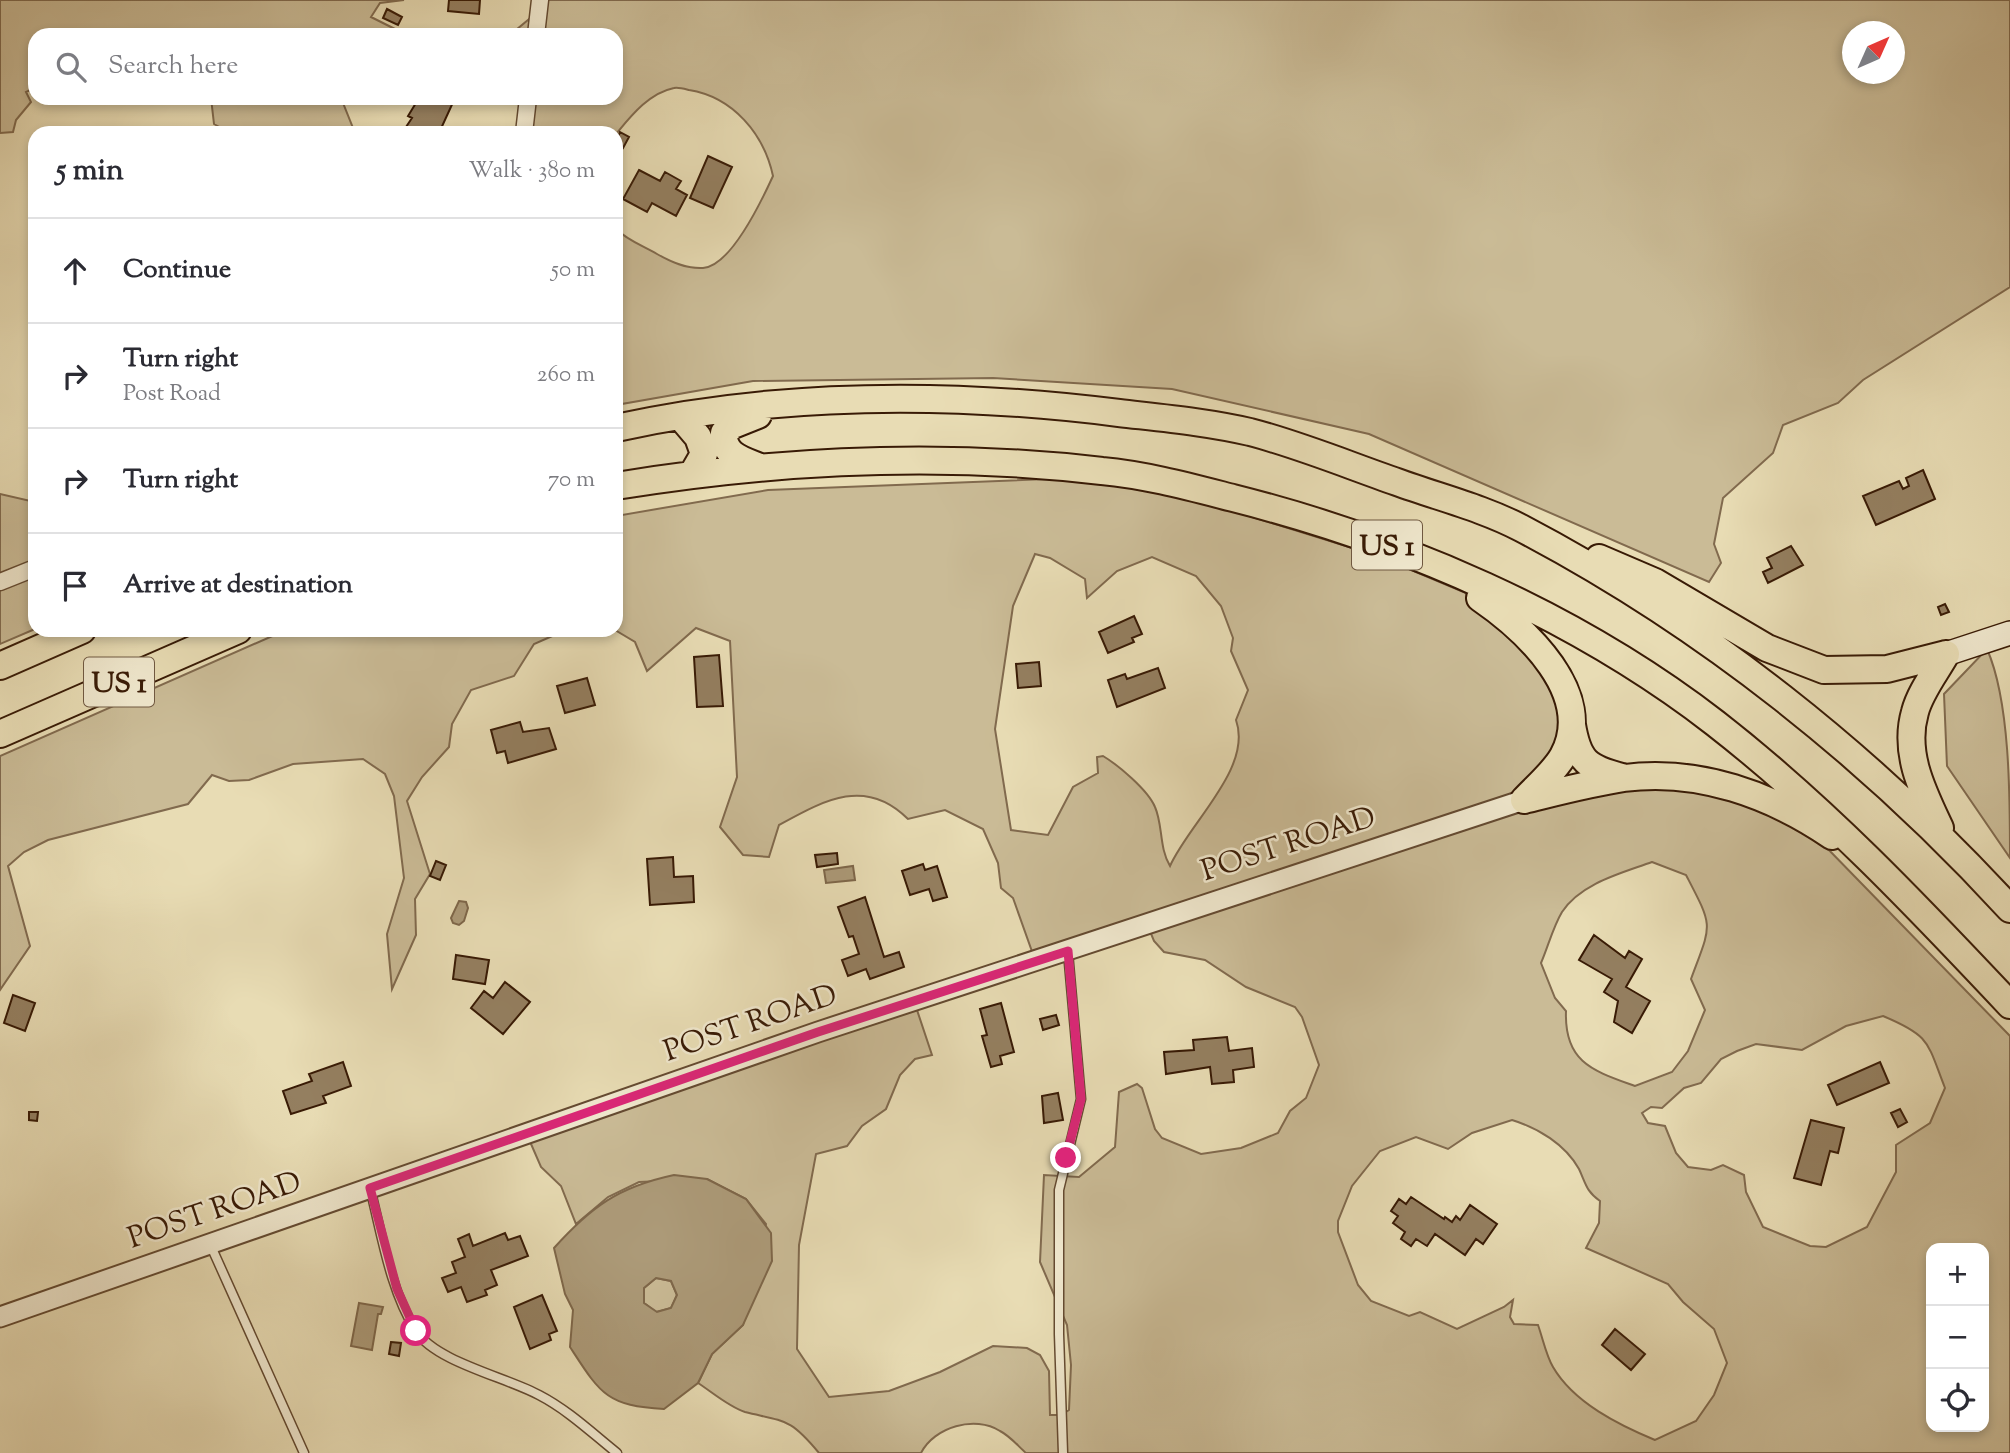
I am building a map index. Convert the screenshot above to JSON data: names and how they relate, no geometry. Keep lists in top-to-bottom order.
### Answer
{
  "streets": {
    "highway": ["US 1"],
    "street": ["POST ROAD"]
  },
  "north": "top right",
  "page": {
    "search": "Search here",
    "heading": ["5 min", "Walk · 380 m"],
    "list": [
      ["Continue", "50 m"],
      ["Turn right", "Post Road", "260 m"],
      ["Turn right", "70 m"],
      "Arrive at destination"
    ],
    "map_buttons": ["+", "−"]
  }
}
